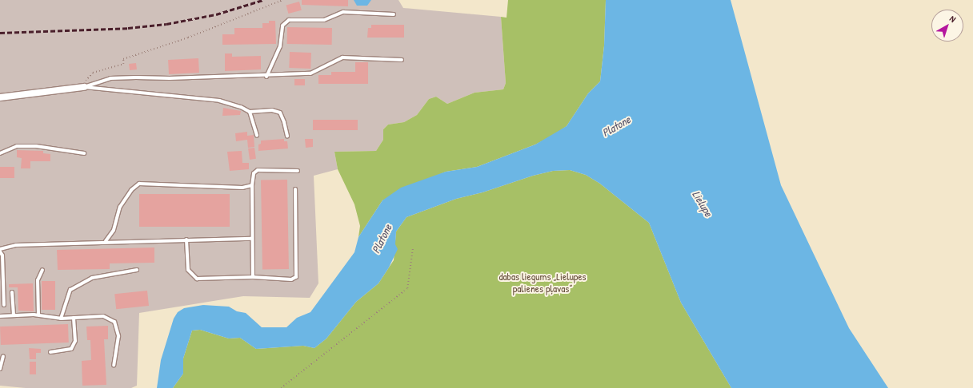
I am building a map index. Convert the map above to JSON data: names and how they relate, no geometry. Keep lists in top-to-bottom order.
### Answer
{
  "water": ["Platone", "Lielupe"],
  "parks": ["dabas liegums „Lielupes palienes pļavas”"],
  "north": "top right"
}
